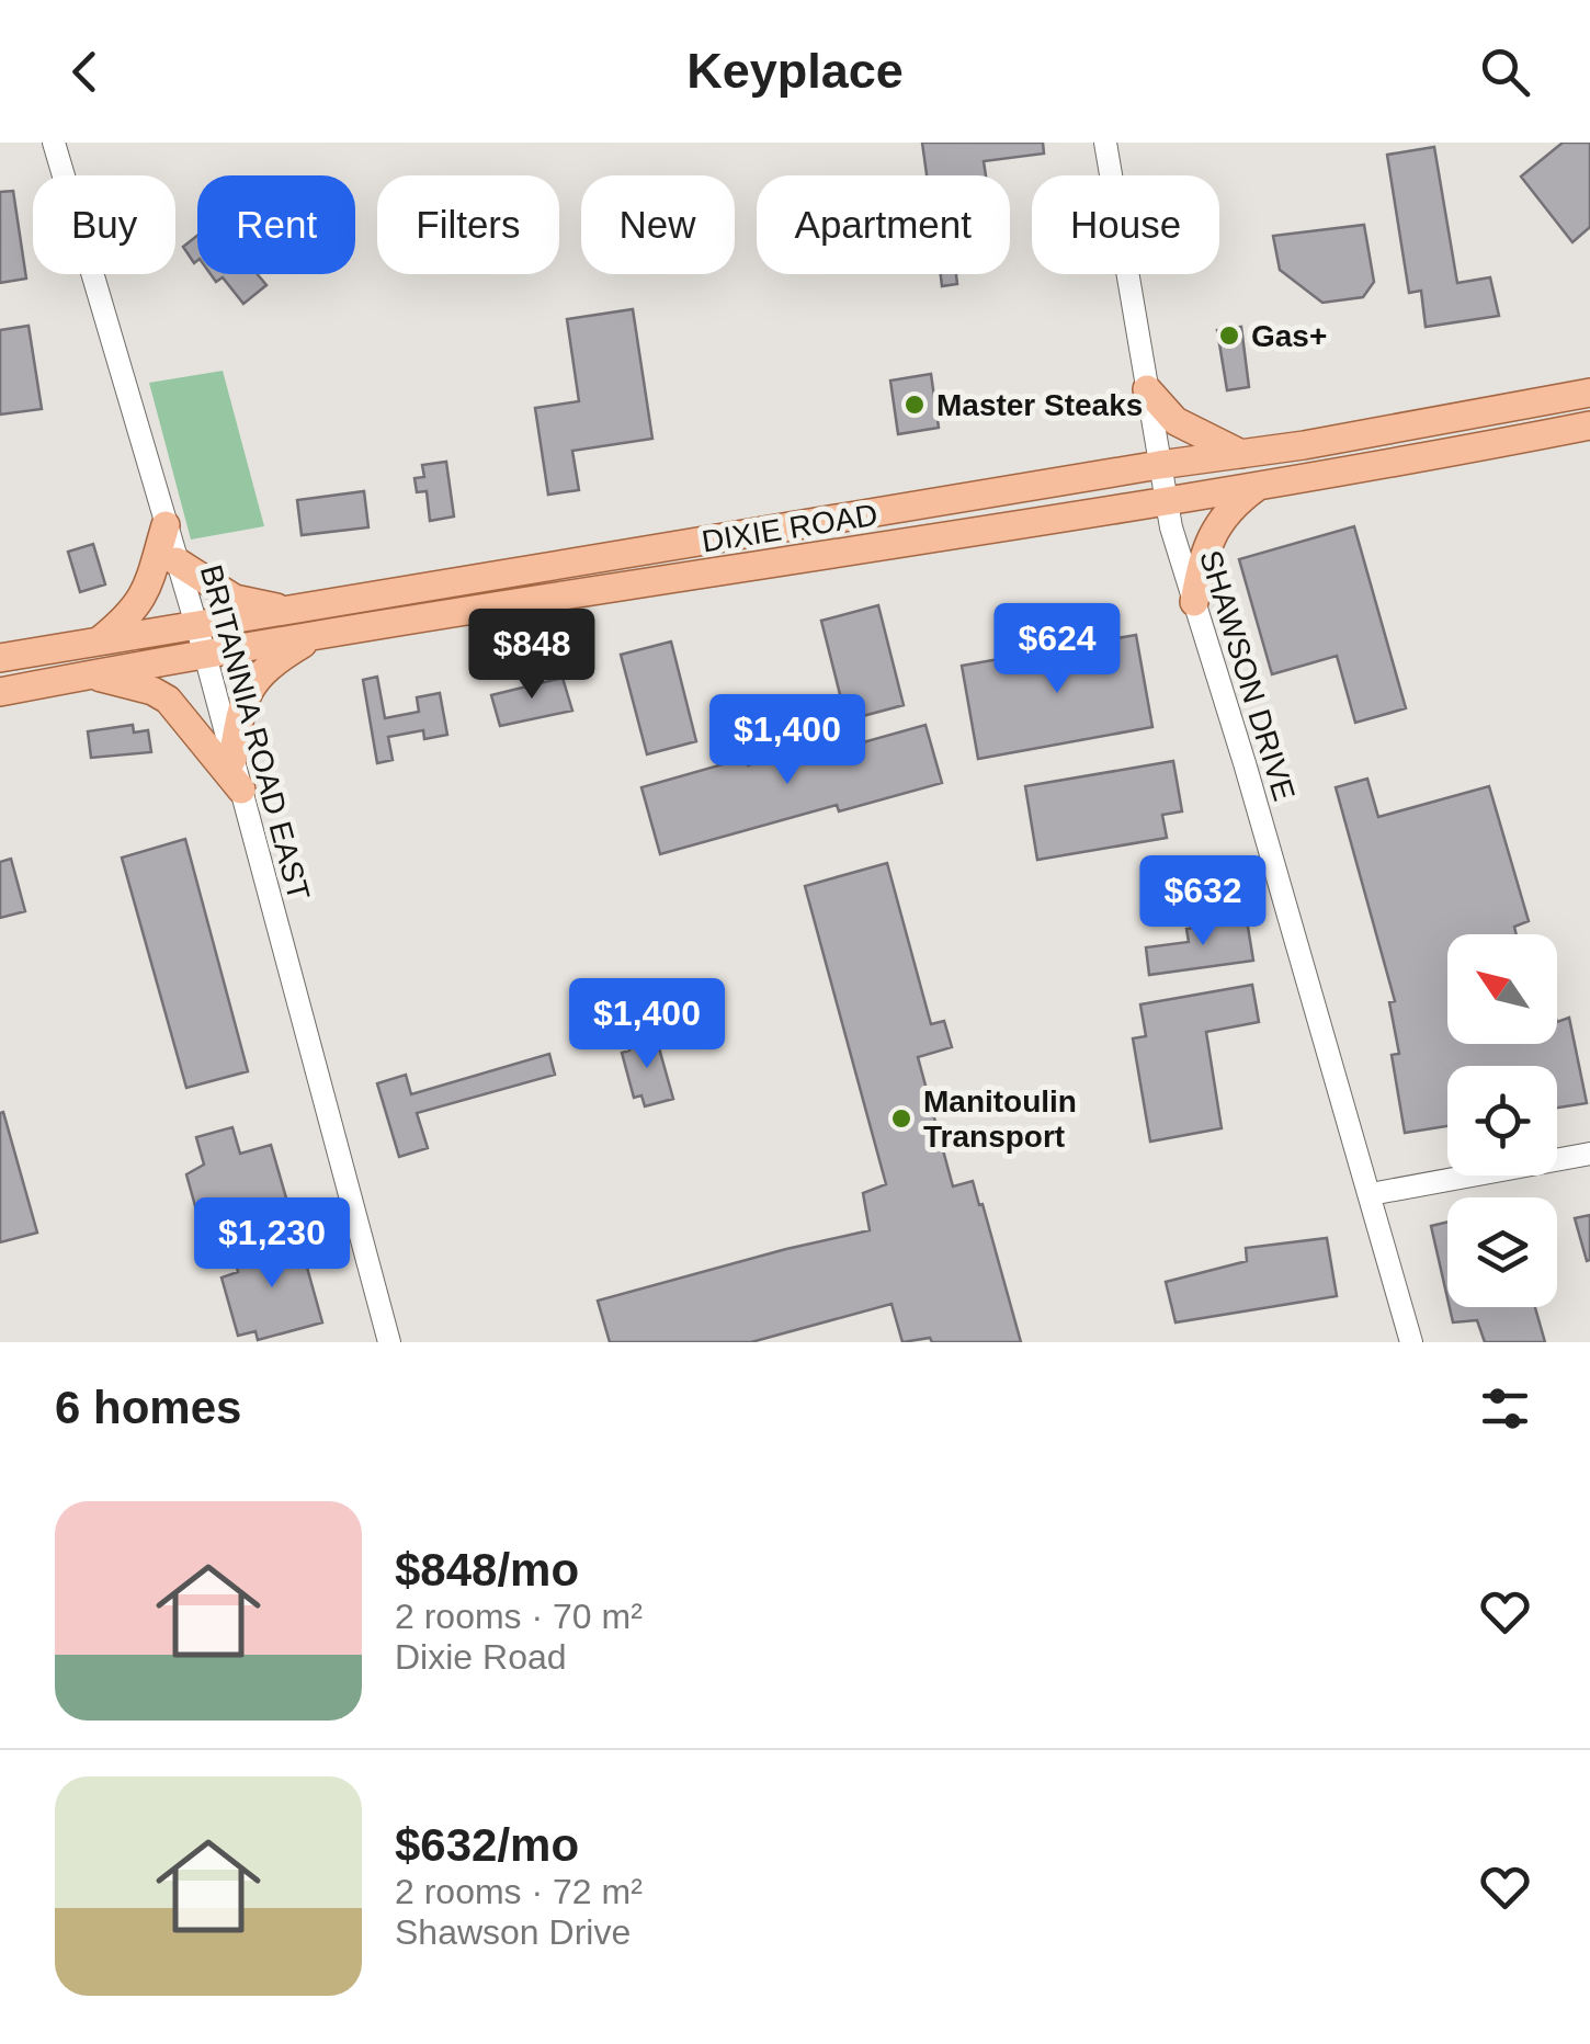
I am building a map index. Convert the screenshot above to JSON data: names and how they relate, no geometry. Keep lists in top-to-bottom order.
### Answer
{
  "streets": {
    "main road": ["DIXIE ROAD"],
    "street": ["SHAWSON DRIVE", "BRITANNIA ROAD EAST"]
  },
  "crossings": [
    ["DIXIE ROAD", "SHAWSON DRIVE"],
    ["DIXIE ROAD", "BRITANNIA ROAD EAST"]
  ],
  "places": ["Gas+", "Master Steaks", "Manitoulin Transport"],
  "north": "top left",
  "page": {
    "header": "Keyplace",
    "chip": [
      "Buy",
      "Rent",
      "Filters",
      "New",
      "Apartment",
      "House"
    ],
    "price": [
      "$624",
      "$848",
      "$1,400",
      "$632",
      "$1,400",
      "$1,230"
    ],
    "heading": "6 homes",
    "list": [
      {
        "name": "$848/mo",
        "note": "2 rooms · 70 m² · Dixie Road"
      },
      {
        "name": "$632/mo",
        "note": "2 rooms · 72 m² · Shawson Drive"
      }
    ]
  }
}
